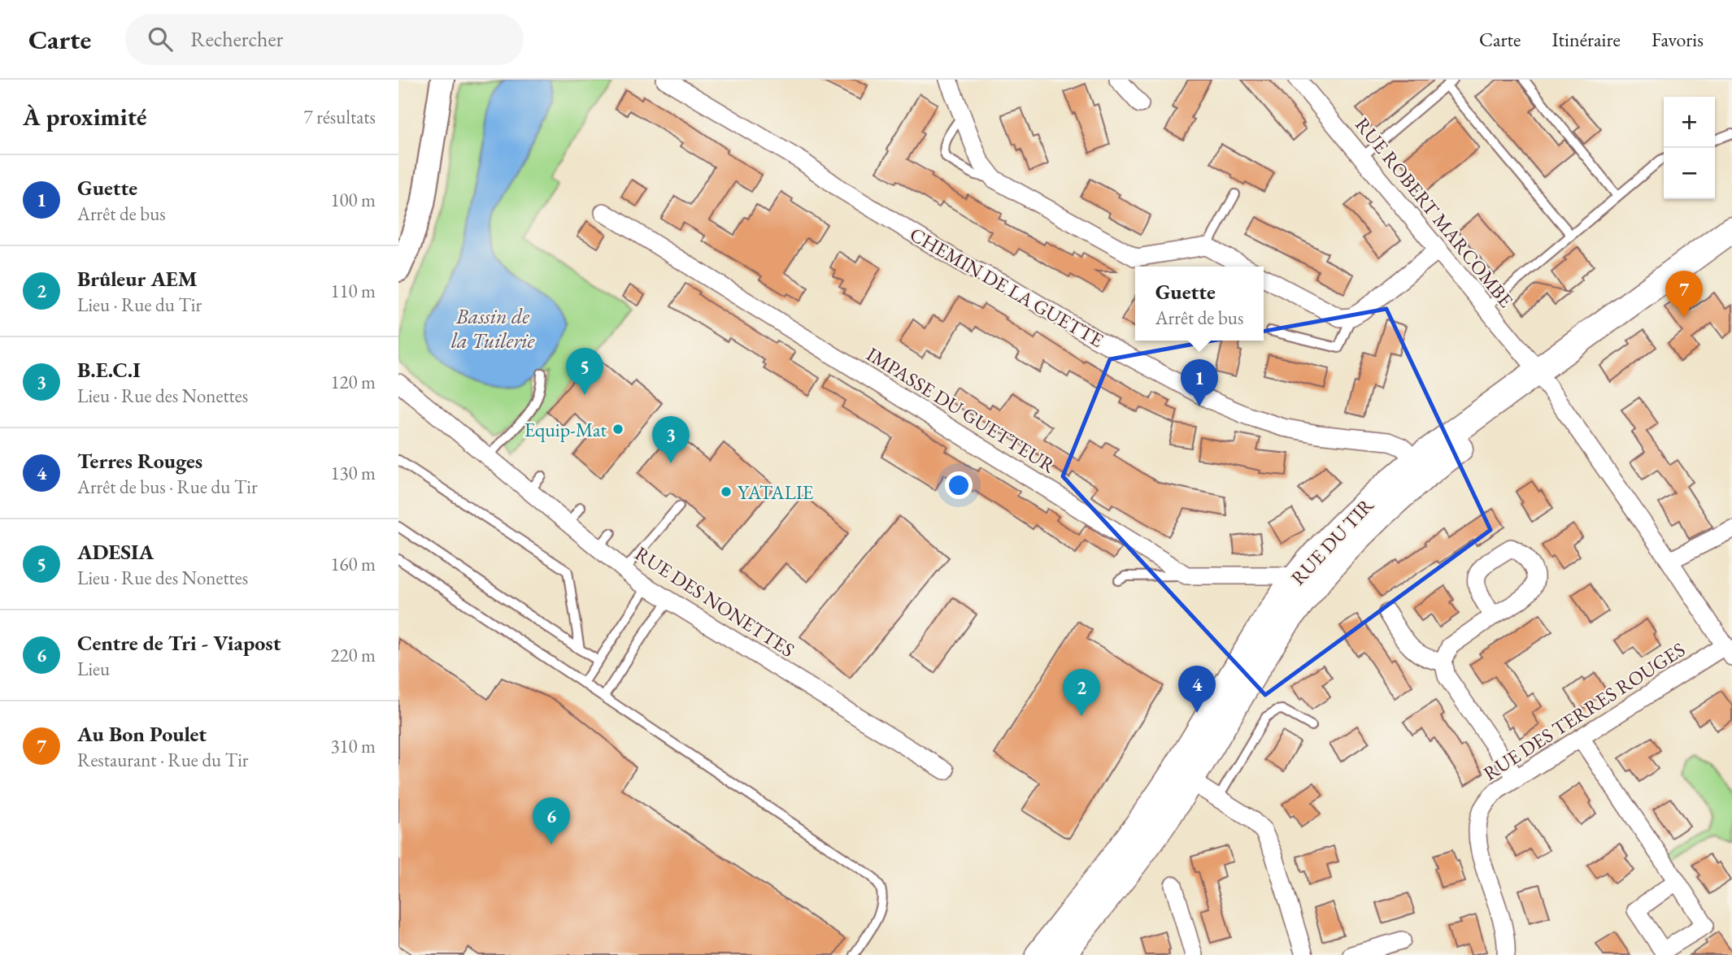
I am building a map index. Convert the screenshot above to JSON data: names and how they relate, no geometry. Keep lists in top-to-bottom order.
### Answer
{
  "streets": {
    "main road": ["RUE DU TIR"],
    "street": [
      "RUE ROBERT MARCOMBE",
      "CHEMIN DE LA GUETTE",
      "IMPASSE DU GUETTEUR",
      "RUE DES NONETTES",
      "RUE DES TERRES ROUGES"
    ]
  },
  "crossings": [
    ["RUE ROBERT MARCOMBE", "RUE DU TIR"],
    ["RUE ROBERT MARCOMBE", "RUE DES TERRES ROUGES"],
    ["CHEMIN DE LA GUETTE", "RUE DU TIR"]
  ],
  "water": ["Bassin de la Tuilerie"],
  "places": ["Equip-Mat", "YATALIE"],
  "page": {
    "header": "Carte",
    "search": "Rechercher",
    "nav": ["Carte", "Itinéraire", "Favoris"],
    "heading": ["À proximité", "7 résultats"],
    "map_buttons": ["+", "−"],
    "list": [
      {
        "mark": "1",
        "name": "Guette",
        "note": "Arrêt de bus",
        "value": "100 m"
      },
      {
        "mark": "2",
        "name": "Brûleur AEM",
        "note": "Lieu · Rue du Tir",
        "value": "110 m"
      },
      {
        "mark": "3",
        "name": "B.E.C.I",
        "note": "Lieu · Rue des Nonettes",
        "value": "120 m"
      },
      {
        "mark": "4",
        "name": "Terres Rouges",
        "note": "Arrêt de bus · Rue du Tir",
        "value": "130 m"
      },
      {
        "mark": "5",
        "name": "ADESIA",
        "note": "Lieu · Rue des Nonettes",
        "value": "160 m"
      },
      {
        "mark": "6",
        "name": "Centre de Tri - Viapost",
        "note": "Lieu",
        "value": "220 m"
      },
      {
        "mark": "7",
        "name": "Au Bon Poulet",
        "note": "Restaurant · Rue du Tir",
        "value": "310 m"
      }
    ],
    "popup": ["Guette", "Arrêt de bus"],
    "pins": [
      "7",
      "5",
      "1",
      "3",
      "4",
      "2",
      "6"
    ]
  }
}
